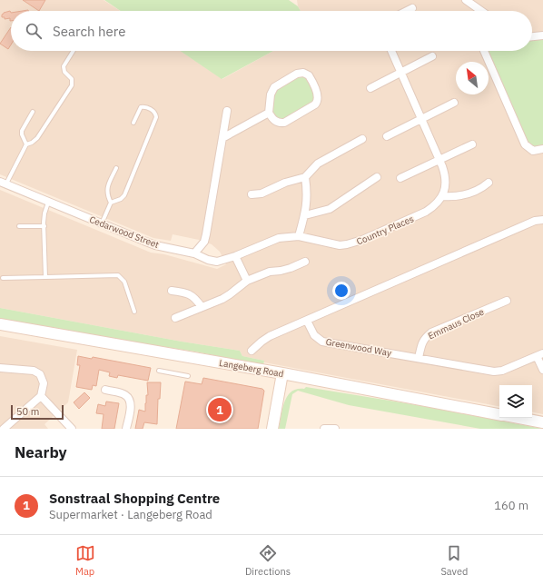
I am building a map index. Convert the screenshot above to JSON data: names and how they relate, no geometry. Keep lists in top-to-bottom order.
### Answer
{
  "streets": {
    "main road": ["Langeberg Road"],
    "street": [
      "Country Places",
      "Cedarwood Street",
      "Emmaus Close",
      "Greenwood Way"
    ]
  },
  "crossings": [
    ["Country Places", "Cedarwood Street"],
    ["Emmaus Close", "Greenwood Way"]
  ],
  "scale_bar": "50 m",
  "north": "top left",
  "page": {
    "search": "Search here",
    "pins": "1",
    "scale": "50 m",
    "heading": "Nearby",
    "list": [
      {
        "mark": "1",
        "name": "Sonstraal Shopping Centre",
        "note": "Supermarket · Langeberg Road",
        "value": "160 m"
      }
    ],
    "nav": ["Map", "Directions", "Saved"]
  }
}
